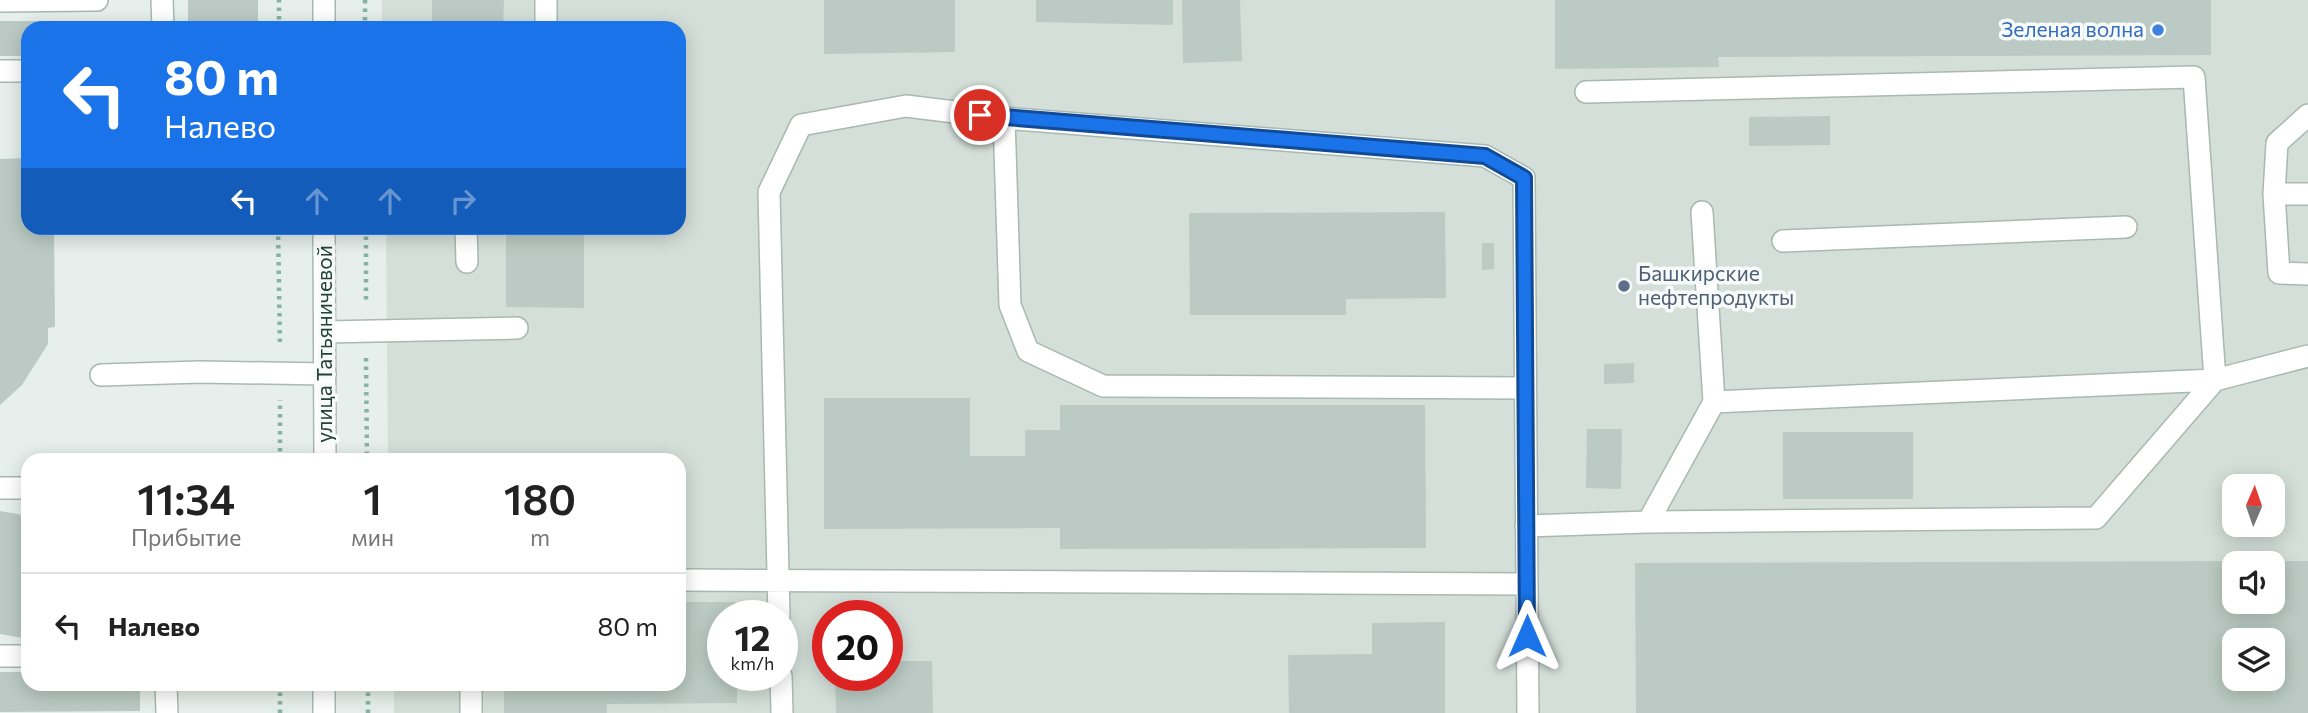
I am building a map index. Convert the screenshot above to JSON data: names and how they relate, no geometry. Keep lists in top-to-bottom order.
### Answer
{
  "streets": {
    "street": ["улица Татьяничевой"]
  },
  "places": ["Зеленая волна", "Башкирские нефтепродукты"],
  "north": "top",
  "page": {
    "turn": ["80 m", "Налево"],
    "eta": [
      "11:34",
      "Прибытие",
      "1",
      "мин",
      "180",
      "m"
    ],
    "list": [
      {
        "name": "Налево",
        "value": "80 m"
      }
    ],
    "speed": "12 km/h",
    "limit": "20"
  }
}
